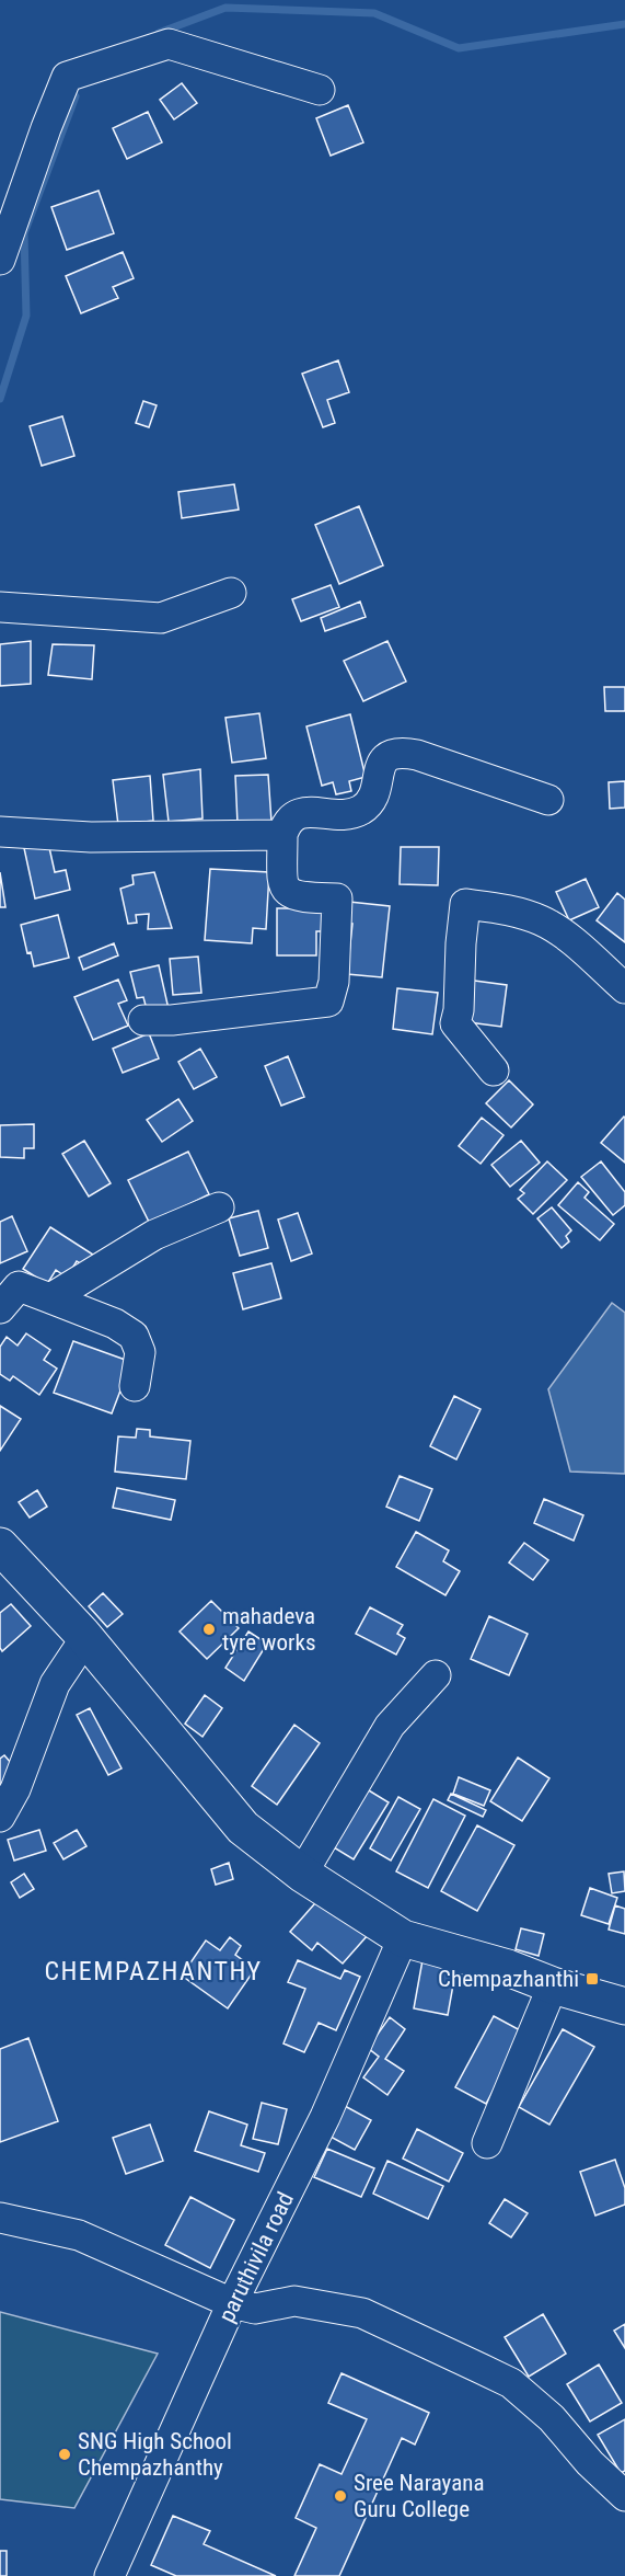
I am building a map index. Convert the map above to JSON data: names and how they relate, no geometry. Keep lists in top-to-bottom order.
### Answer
{
  "streets": {
    "street": ["paruthivila road"]
  },
  "districts": ["CHEMPAZHANTHY"],
  "places": {
    "other": ["mahadeva tyre works", "SNG High School Chempazhanthy", "Sree Narayana Guru College"],
    "transit": ["Chempazhanthi"]
  }
}
